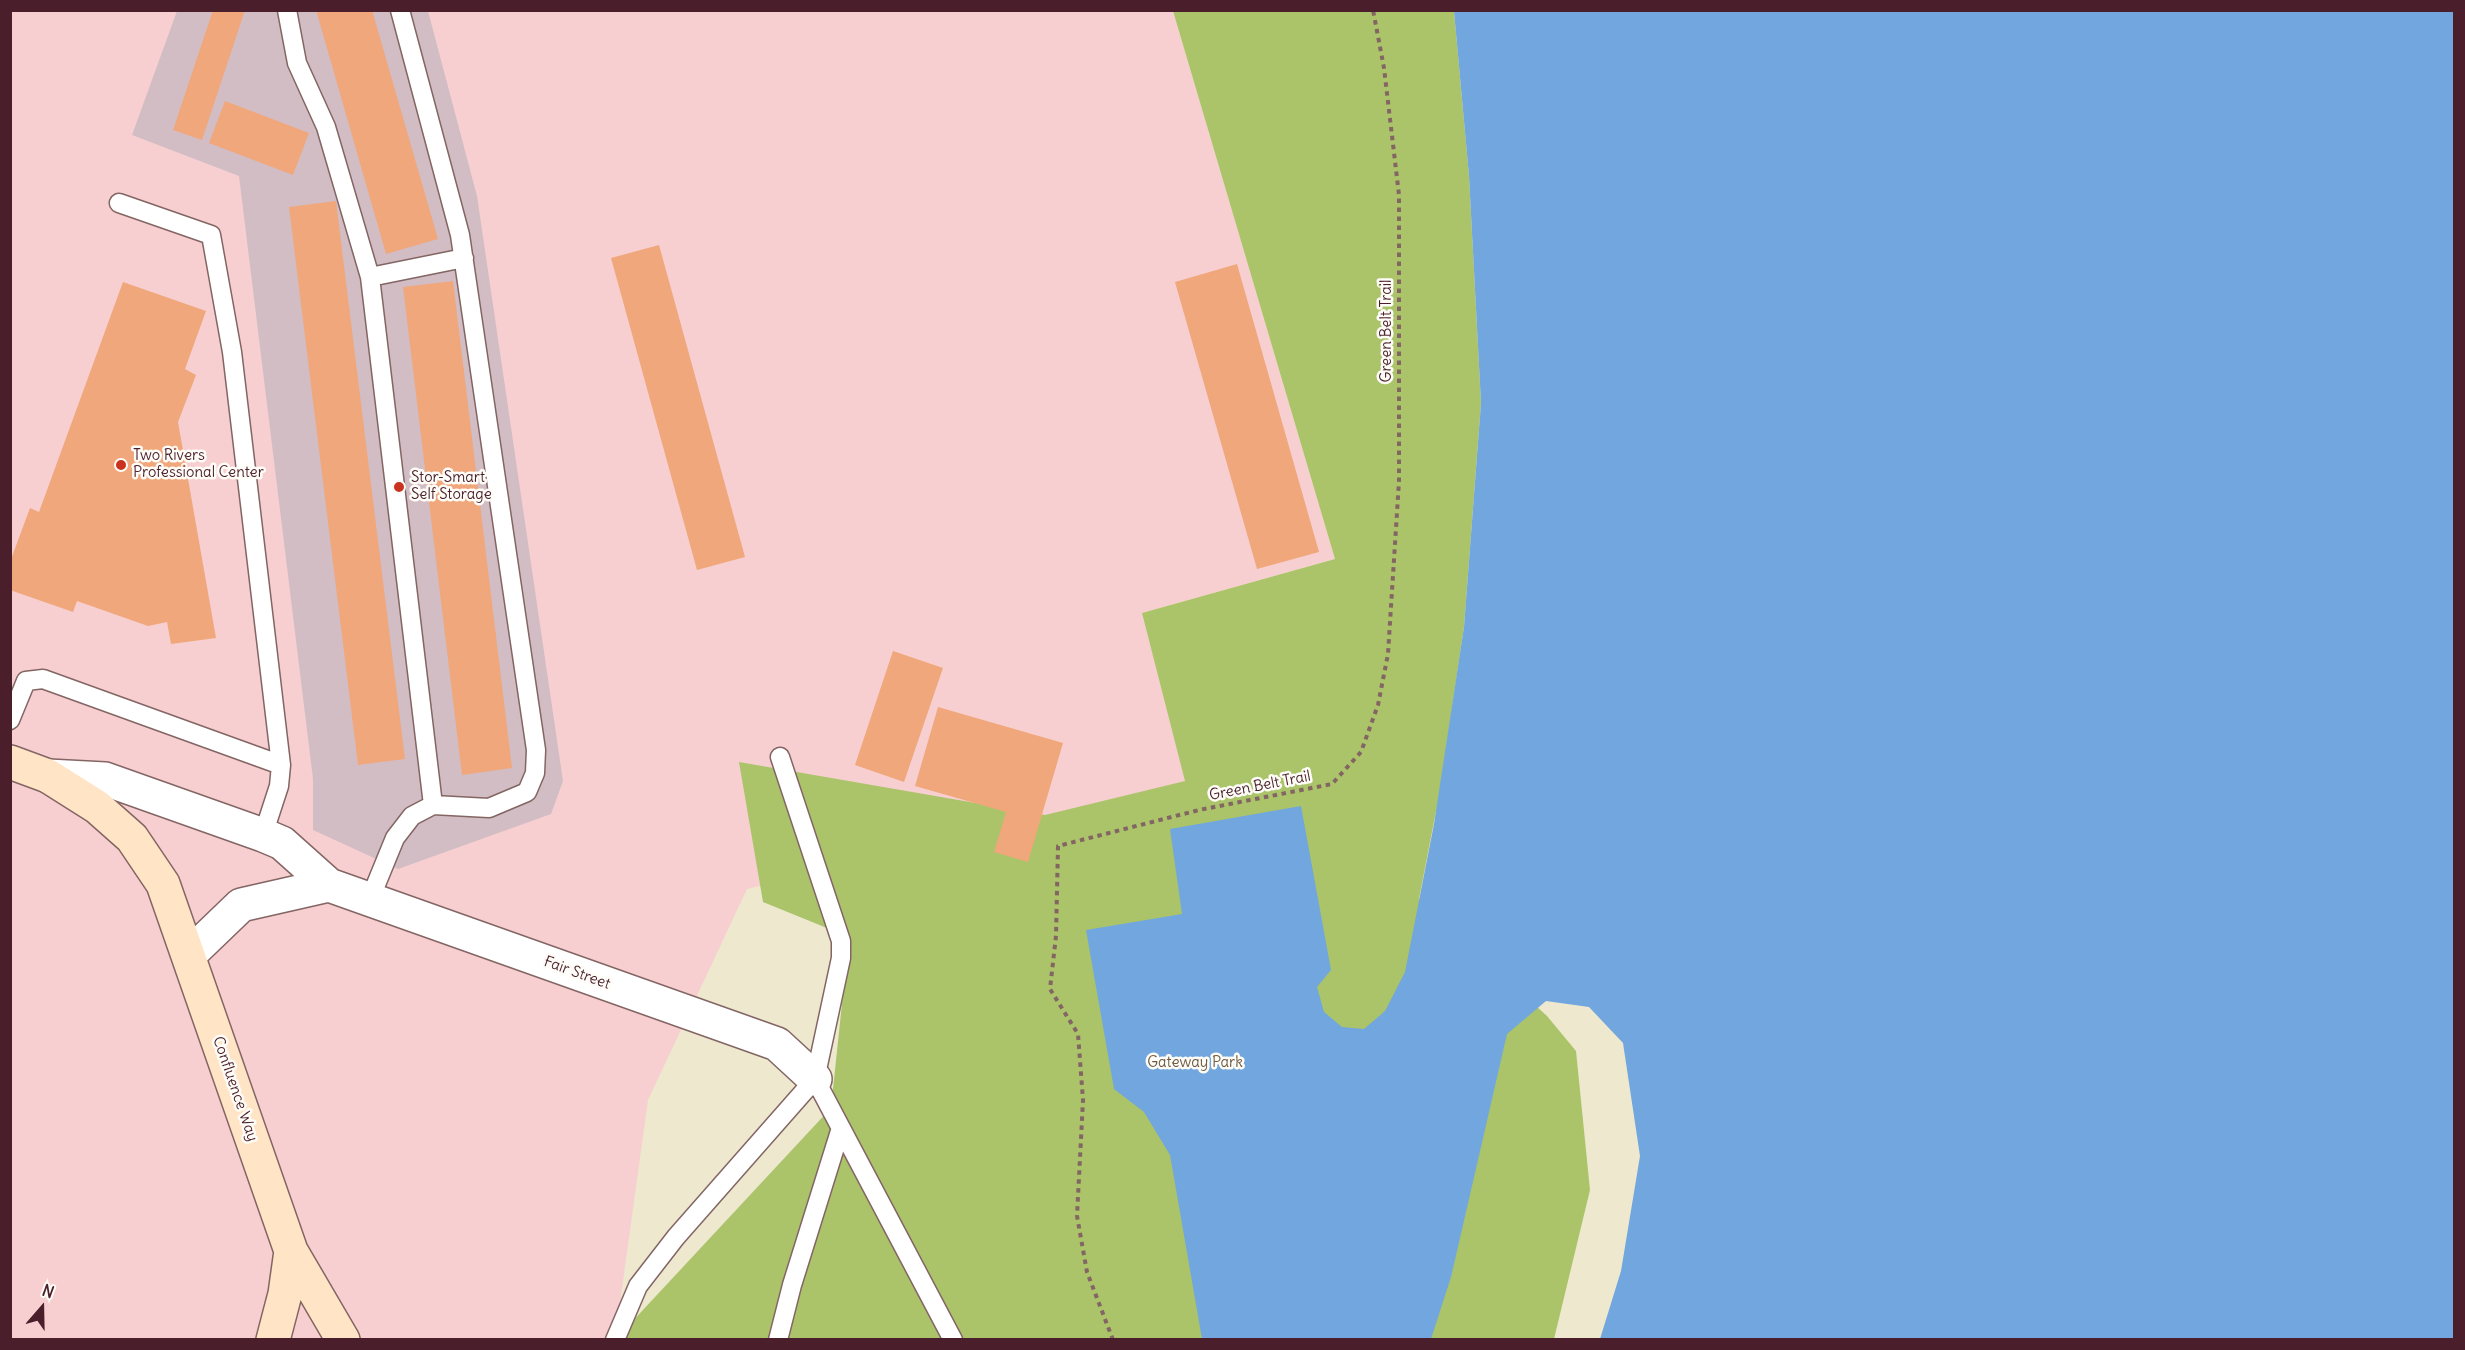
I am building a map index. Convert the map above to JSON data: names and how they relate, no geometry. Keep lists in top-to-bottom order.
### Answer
{
  "streets": {
    "street": ["Fair Street", "Confluence Way"],
    "path": ["Green Belt Trail"]
  },
  "crossings": [
    ["Fair Street", "Confluence Way"]
  ],
  "parks": ["Gateway Park"],
  "places": ["Two Rivers Professional Center", "Stor-Smart Self Storage"],
  "north": "top"
}
